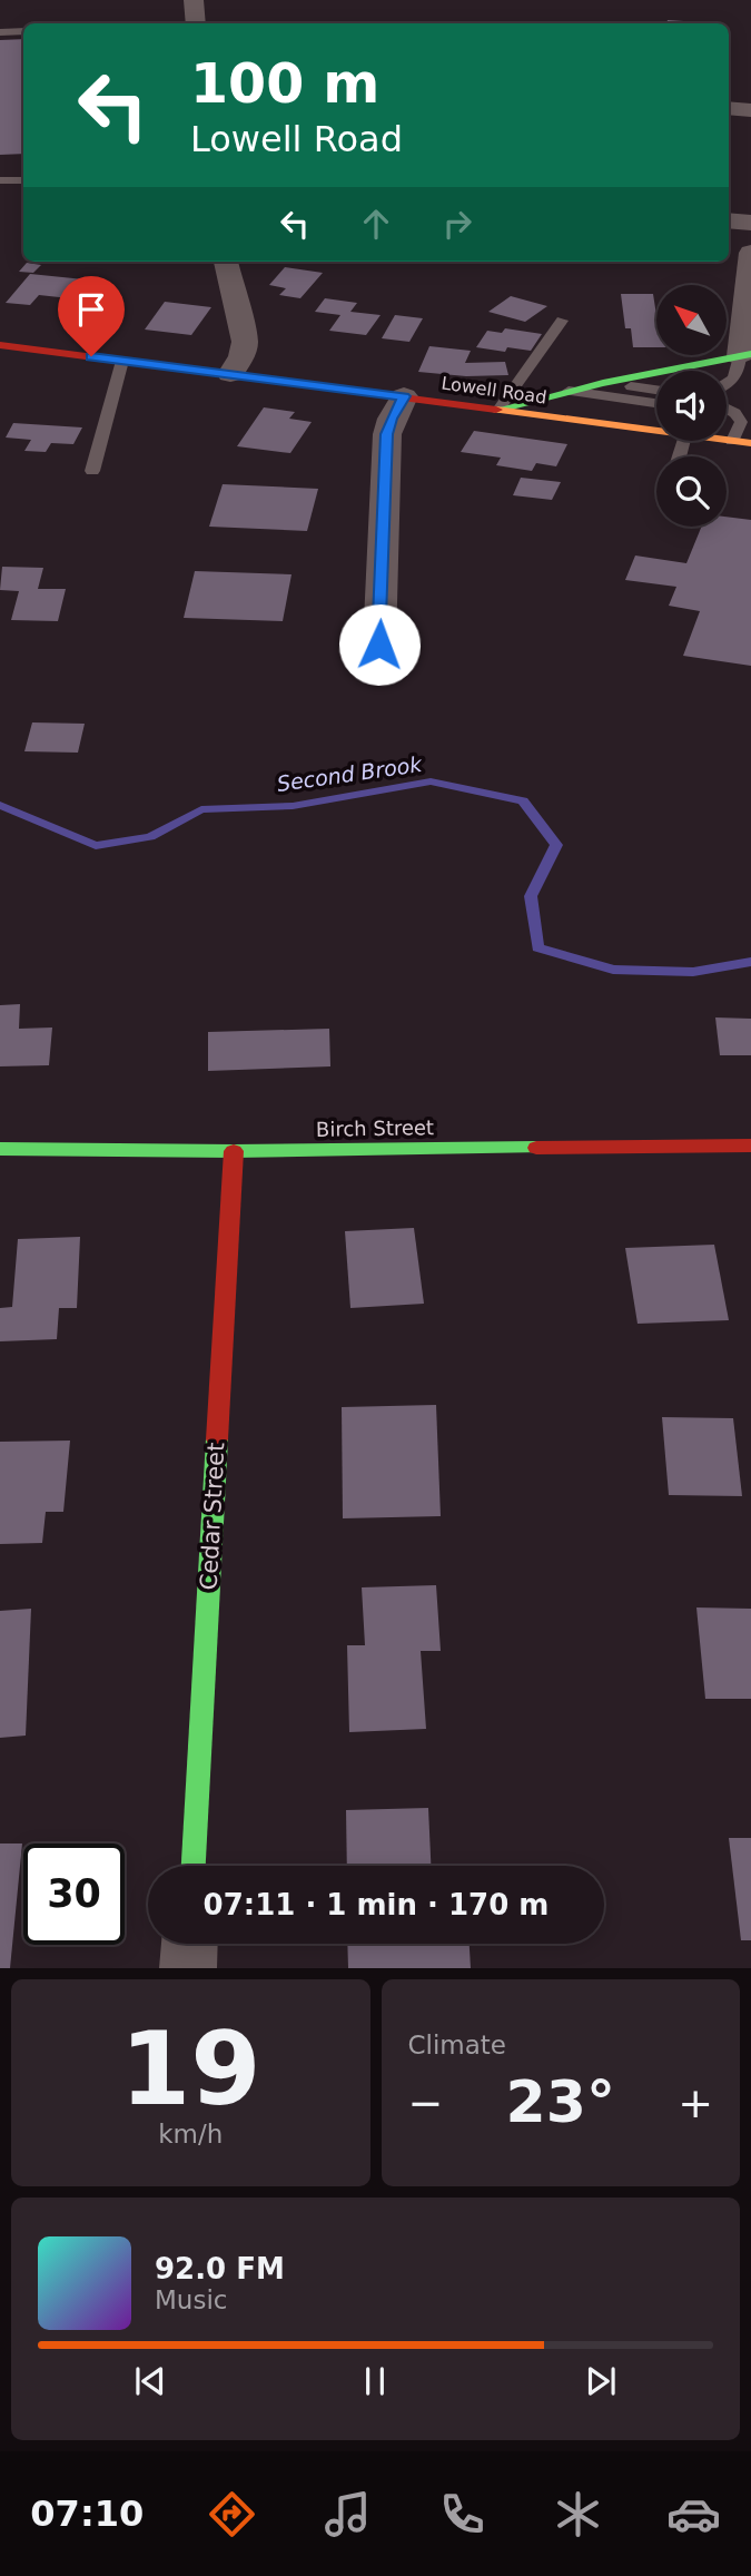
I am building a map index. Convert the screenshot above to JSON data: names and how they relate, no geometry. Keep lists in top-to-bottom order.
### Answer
{
  "streets": {
    "street": ["Lowell Road", "Birch Street", "Cedar Street"]
  },
  "crossings": [
    ["Birch Street", "Cedar Street"]
  ],
  "water": ["Second Brook"],
  "north": "top left",
  "page": {
    "turn": ["100 m", "Lowell Road"],
    "limit": "30",
    "trip": "07:11 · 1 min · 170 m",
    "tile": [
      ["19", "km/h"],
      "Climate"
    ],
    "heat": ["−", "23°", "+"],
    "song": ["92.0 FM", "Music"],
    "tabs": "07:10"
  }
}
